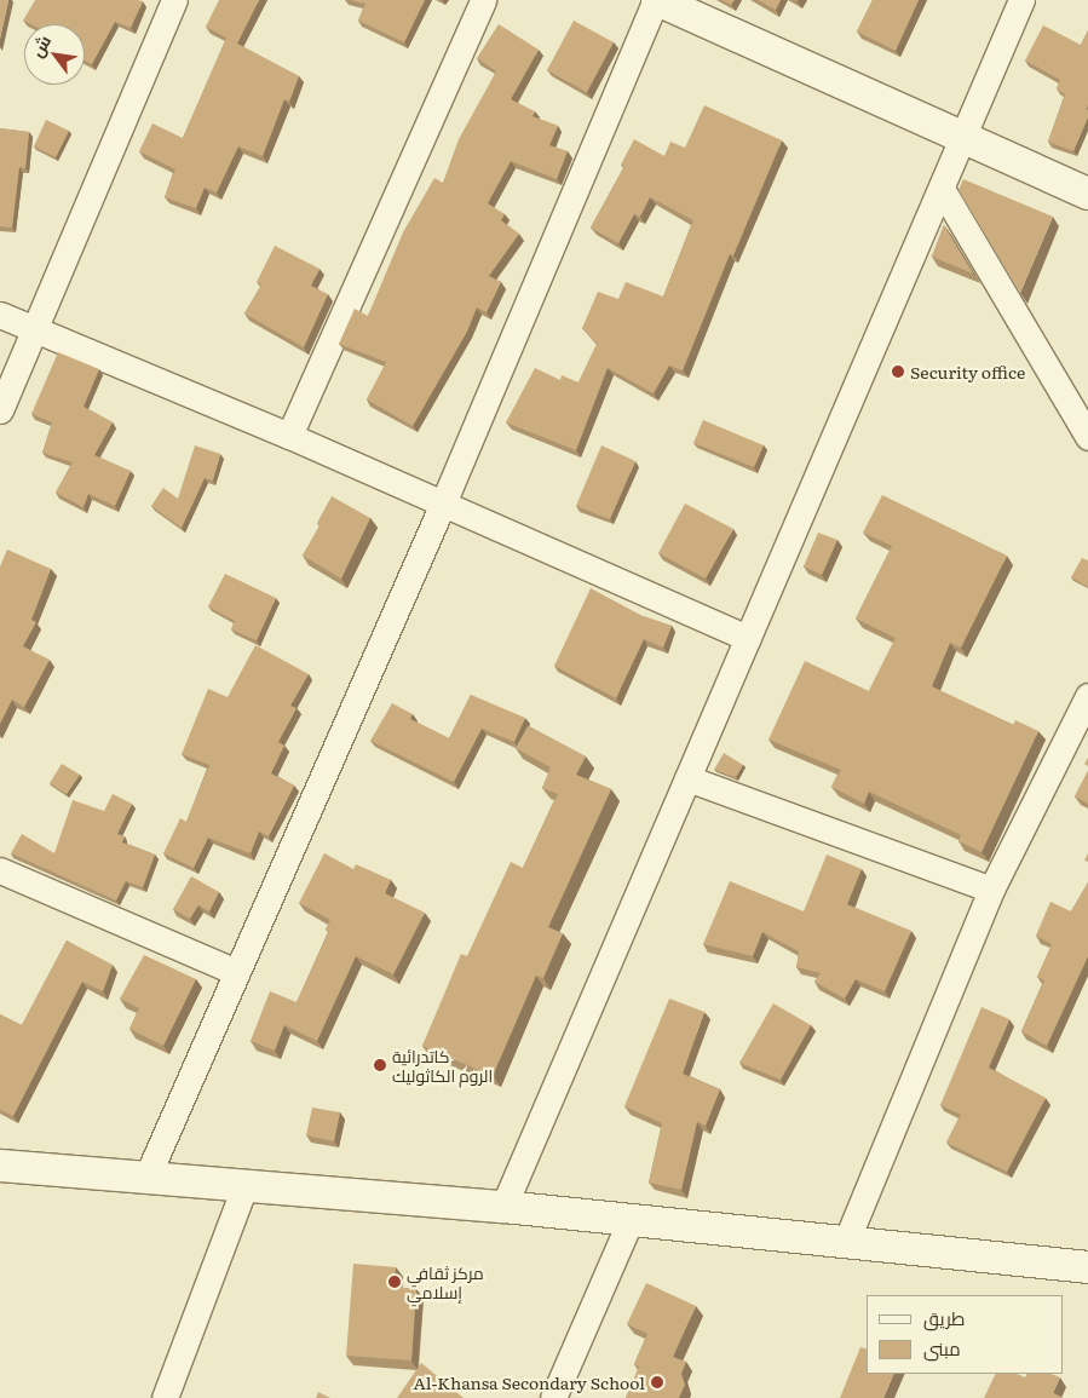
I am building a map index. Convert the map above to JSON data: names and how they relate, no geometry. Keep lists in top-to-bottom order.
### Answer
{
  "places": [
    "Security office",
    "كاتدرائية الروم الكاثوليك",
    "مركز ثقافي إسلامي",
    "Al-Khansa Secondary School"
  ],
  "legend": ["طريق", "مبنى"],
  "north": "top left"
}
